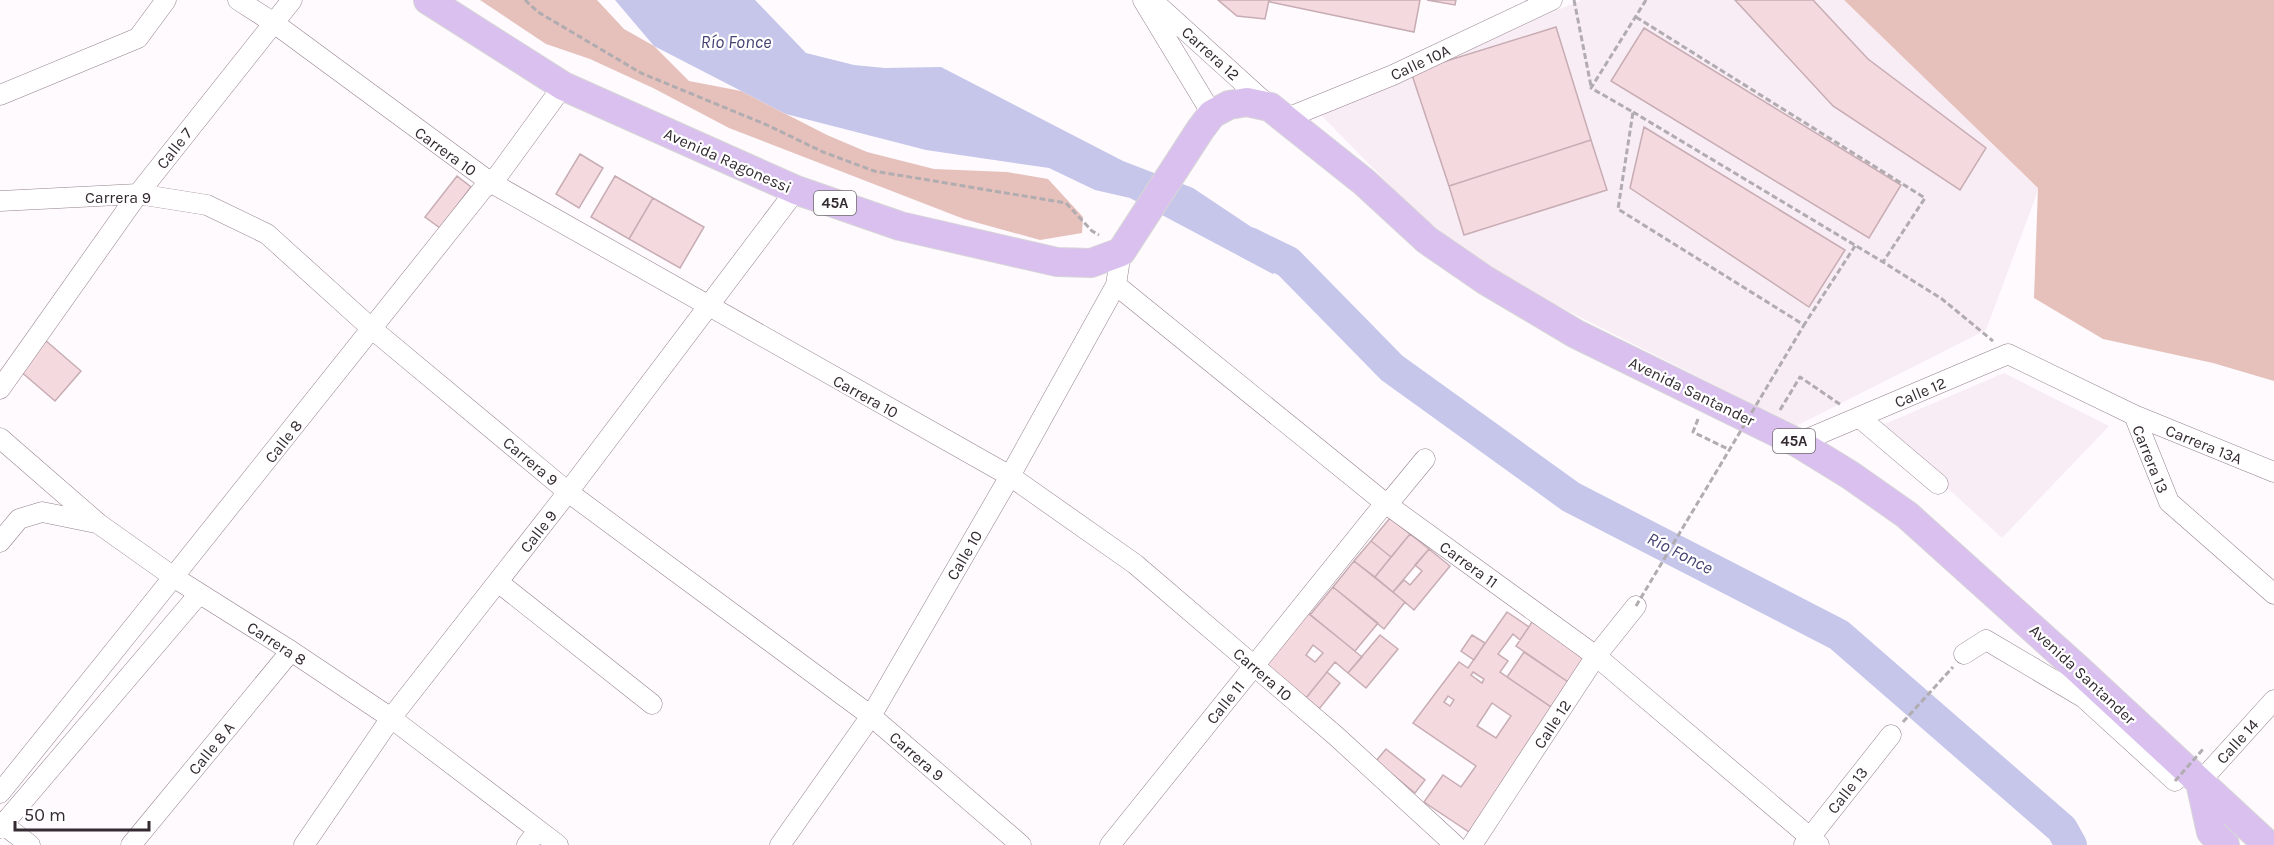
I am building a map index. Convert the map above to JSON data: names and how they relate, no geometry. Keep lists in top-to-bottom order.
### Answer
{
  "streets": {
    "highway": ["Avenida Ragonessi", "45A", "Avenida Santander"],
    "street": [
      "Carrera 12",
      "Calle 10A",
      "Calle 7",
      "Carrera 10",
      "Carrera 9",
      "Calle 12",
      "Calle 8",
      "Carrera 13A",
      "Carrera 13",
      "Calle 9",
      "Calle 10",
      "Carrera 11",
      "Carrera 8",
      "Calle 11",
      "Calle 14",
      "Calle 8 A",
      "Calle 13"
    ]
  },
  "crossings": [
    ["Carrera 12", "Calle 10A"],
    ["Carrera 12", "Avenida Santander"],
    ["Calle 10A", "Avenida Santander"],
    ["Calle 7", "Carrera 10"],
    ["Calle 7", "Carrera 9"],
    ["Carrera 10", "Calle 8"],
    ["Carrera 10", "Calle 9"],
    ["Carrera 10", "Calle 10"],
    ["Carrera 10", "Calle 11"],
    ["Avenida Ragonessi", "Calle 8"],
    ["Avenida Ragonessi", "Calle 9"],
    ["Avenida Ragonessi", "Calle 10"],
    ["Carrera 9", "Calle 8"],
    ["Carrera 9", "Calle 9"],
    ["Carrera 9", "Calle 10"],
    ["Avenida Santander", "Calle 12"],
    ["Avenida Santander", "Calle 14"],
    ["Calle 12", "Carrera 13"],
    ["Calle 12", "Carrera 11"],
    ["Calle 8", "Carrera 8"],
    ["Carrera 13A", "Carrera 13"],
    ["Calle 9", "Carrera 8"],
    ["Calle 10", "Carrera 11"],
    ["Carrera 11", "Calle 11"],
    ["Carrera 11", "Calle 13"],
    ["Carrera 8", "Calle 8 A"]
  ],
  "water": ["Río Fonce"],
  "scale_bar": "50 m"
}
